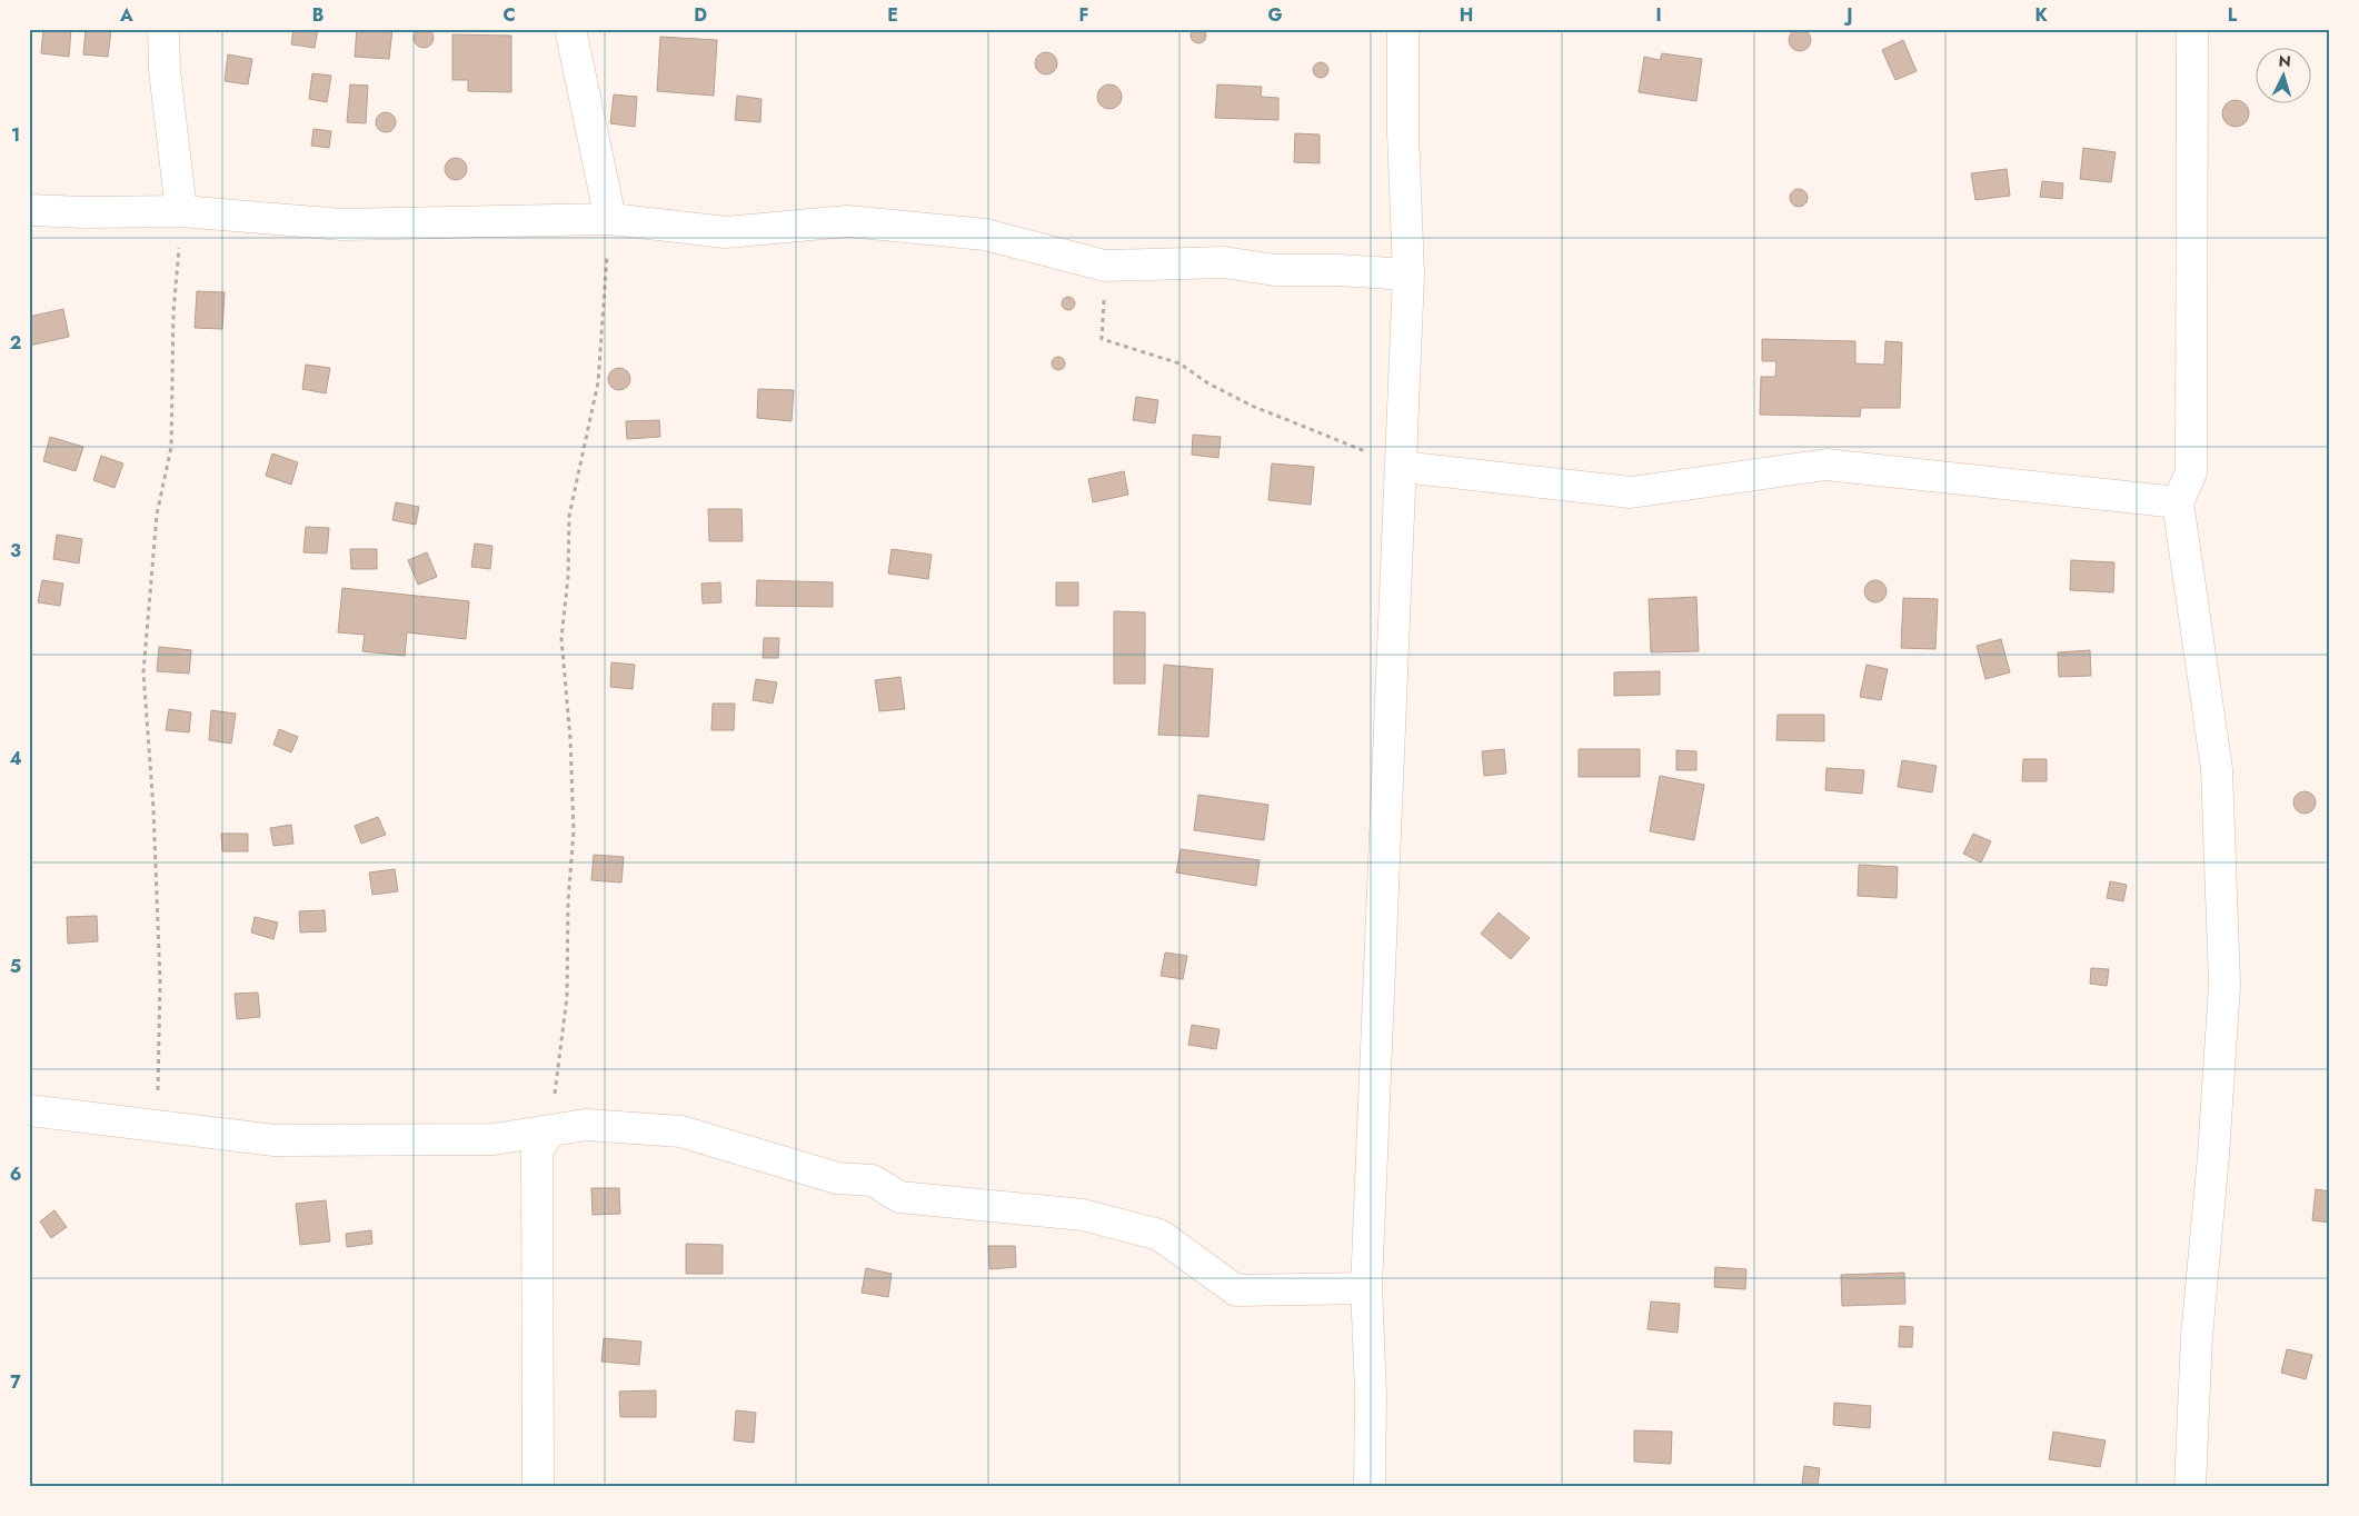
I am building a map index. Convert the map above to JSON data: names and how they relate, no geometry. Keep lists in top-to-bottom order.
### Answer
{
  "north": "top",
  "grid": {
    "columns": [
      "A",
      "B",
      "C",
      "D",
      "E",
      "F",
      "G",
      "H",
      "I",
      "J",
      "K",
      "L"
    ],
    "rows": [
      "1",
      "2",
      "3",
      "4",
      "5",
      "6",
      "7"
    ]
  }
}
